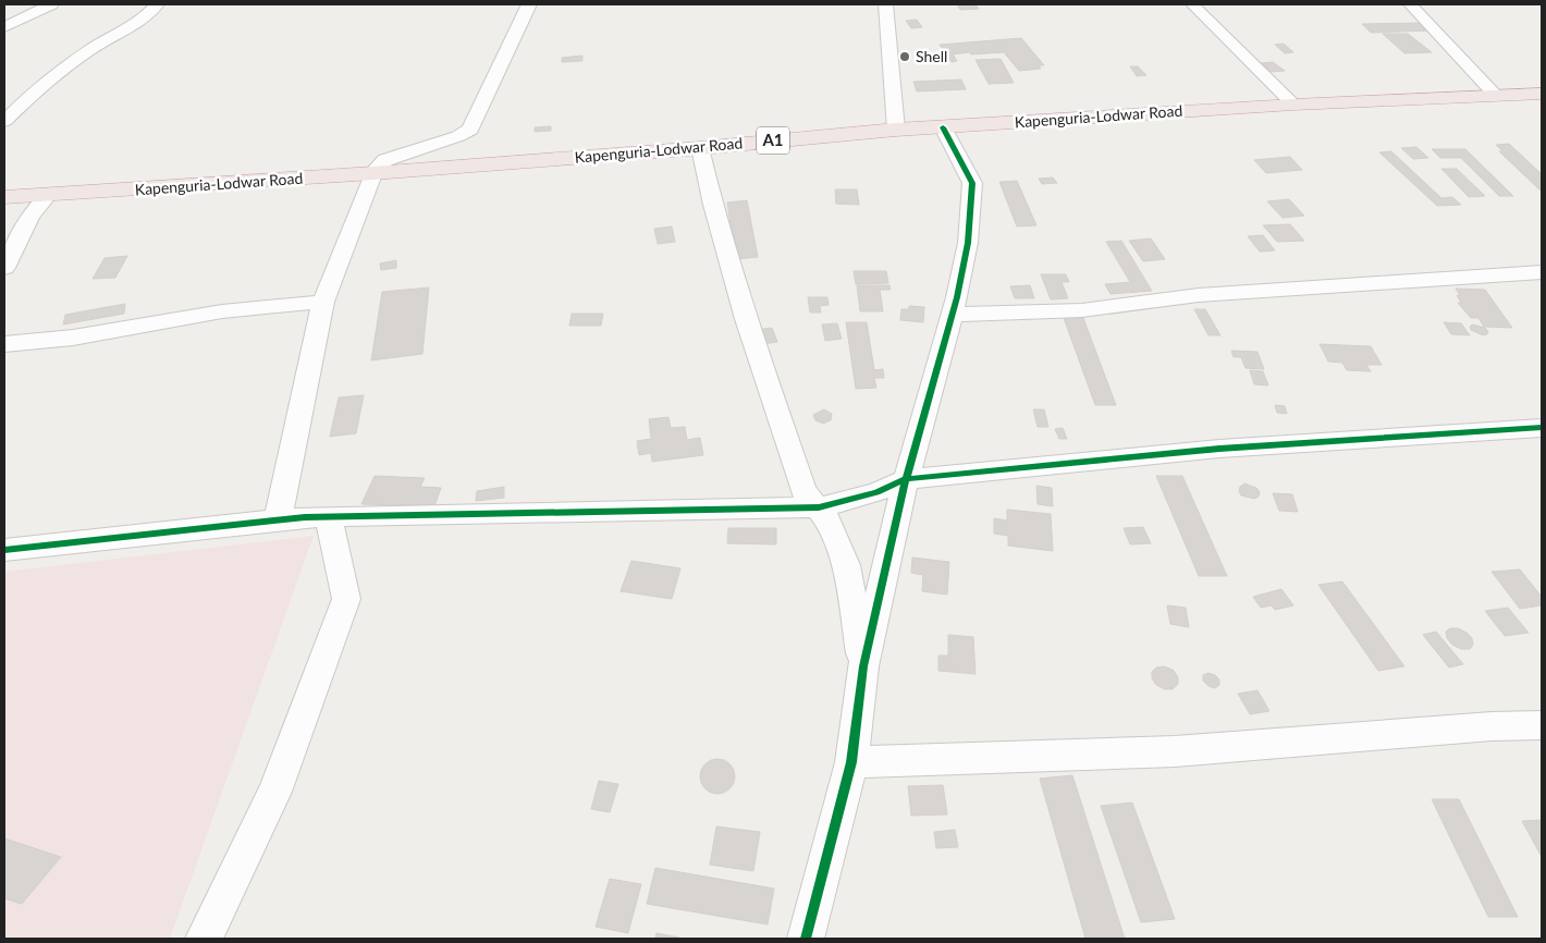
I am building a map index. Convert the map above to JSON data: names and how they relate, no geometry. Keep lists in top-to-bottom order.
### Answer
{
  "streets": {
    "highway": ["Kapenguria-Lodwar Road", "A1"]
  },
  "places": ["Shell"]
}
